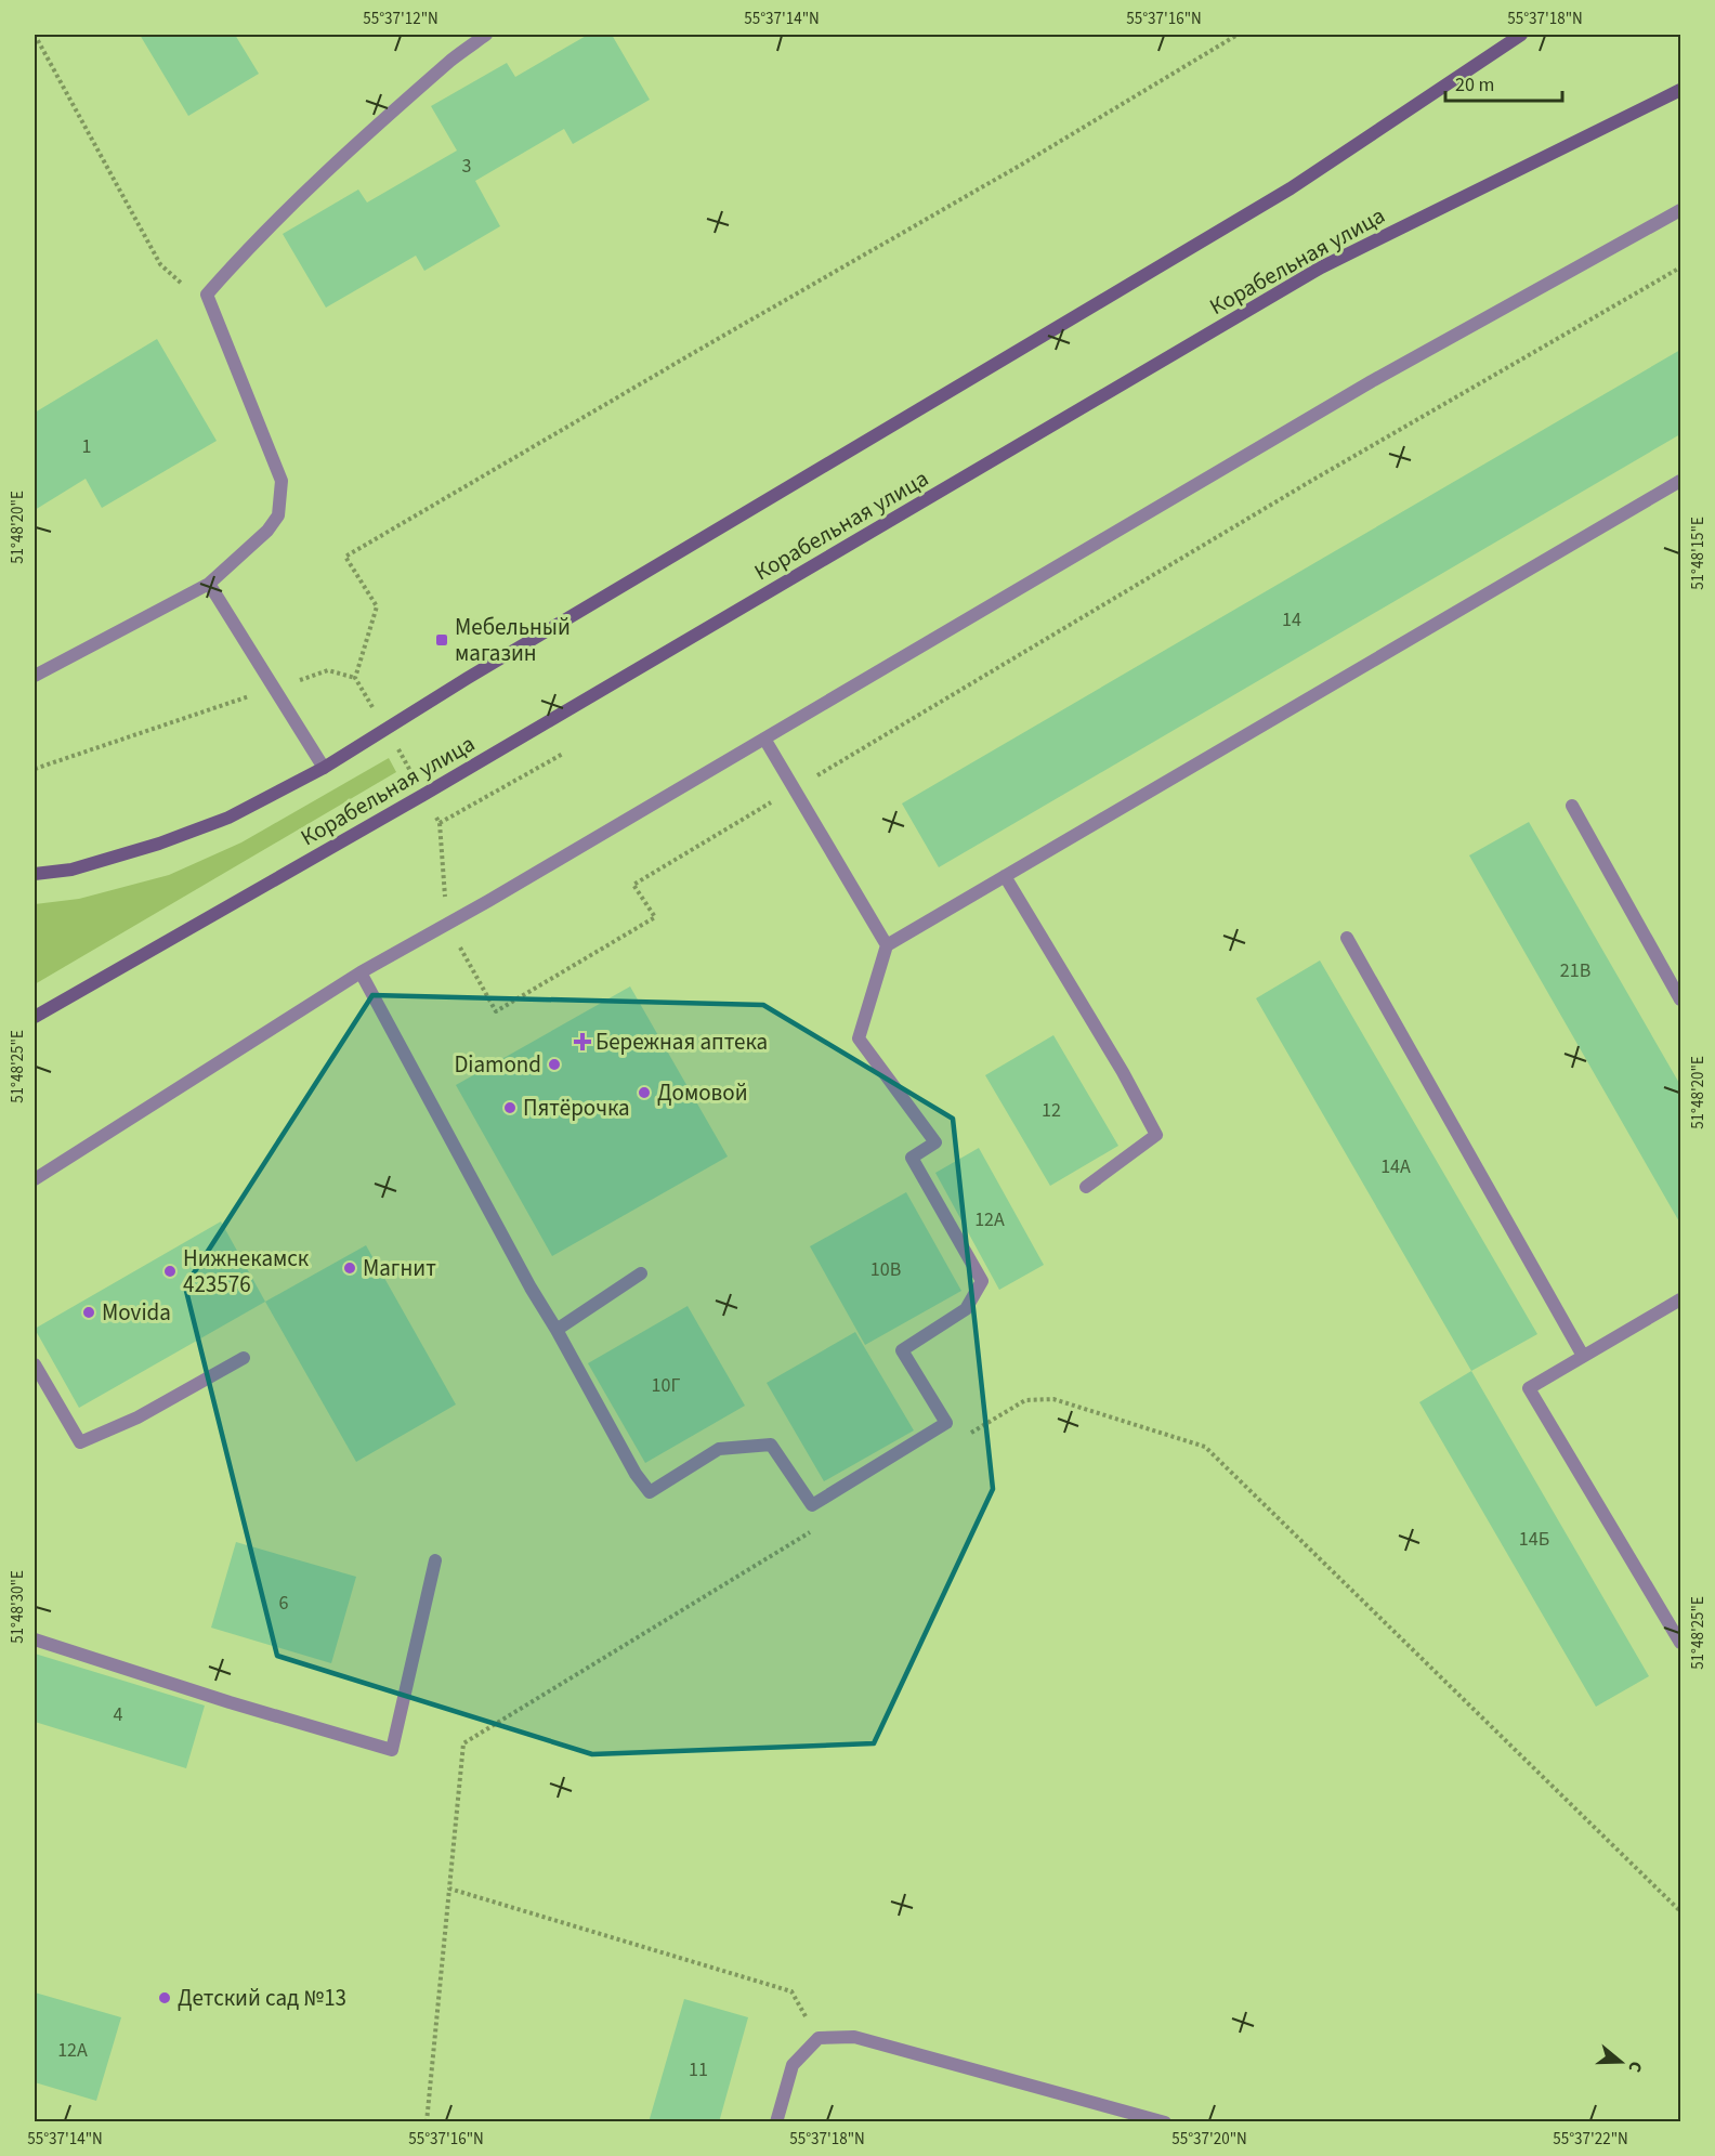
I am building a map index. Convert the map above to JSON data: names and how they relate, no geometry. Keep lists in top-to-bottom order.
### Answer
{
  "streets": {
    "main road": ["Корабельная улица"]
  },
  "places": {
    "transit": ["Мебельный магазин"],
    "health": ["Бережная аптека"],
    "other": [
      "Diamond",
      "Домовой",
      "Пятёрочка",
      "Магнит",
      "Нижнекамск 423576",
      "Movida",
      "Детский сад №13"
    ]
  },
  "house_numbers": [
    "3",
    "1",
    "14",
    "21В",
    "12",
    "14А",
    "12А",
    "10В",
    "10Г",
    "14Б",
    "6",
    "4",
    "12А",
    "11"
  ],
  "scale_bar": "20 m",
  "north": "right",
  "coordinates": [
    "55°37'12\"N",
    "55°37'14\"N",
    "55°37'16\"N",
    "55°37'18\"N",
    "51°48'20\"E",
    "51°48'15\"E",
    "51°48'25\"E",
    "51°48'30\"E",
    "55°37'20\"N",
    "55°37'22\"N"
  ]
}
